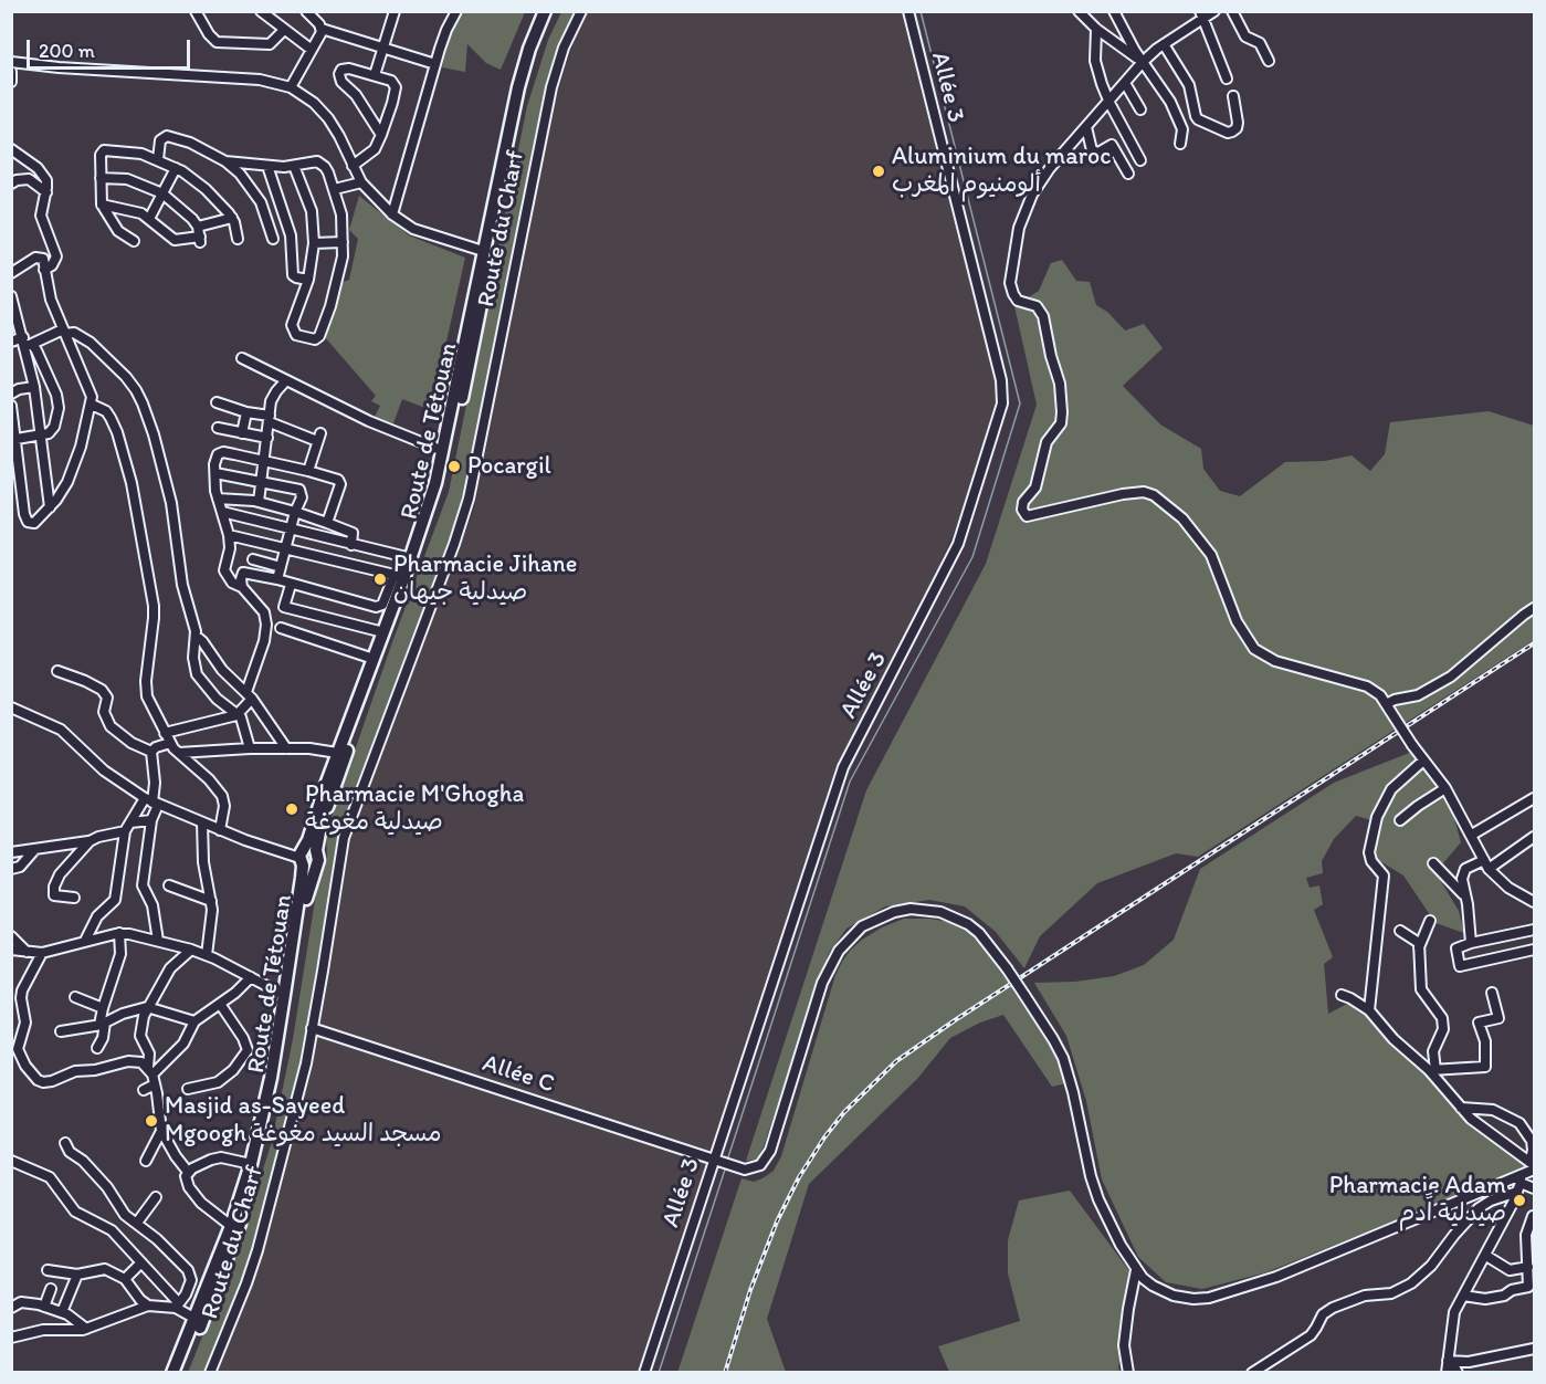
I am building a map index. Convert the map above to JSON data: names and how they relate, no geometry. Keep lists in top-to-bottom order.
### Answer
{
  "streets": {
    "highway": ["Route de Tétouan"],
    "street": ["Allée 3", "Route du Charf", "Allée C"]
  },
  "crossings": [
    ["Allée 3", "Allée C"],
    ["Route du Charf", "Allée C"]
  ],
  "places": [
    "Aluminium du maroc ألومنيوم المغرب",
    "Pocargil",
    "Pharmacie Jihane صيدلية جيهان",
    "Pharmacie M'Ghogha صيدلية مغوغة",
    "Masjid as-Sayeed Mgoogh مسجد السيد مغوغة",
    "Pharmacie Adam صيدلية اًدم"
  ],
  "scale_bar": "200 m"
}
